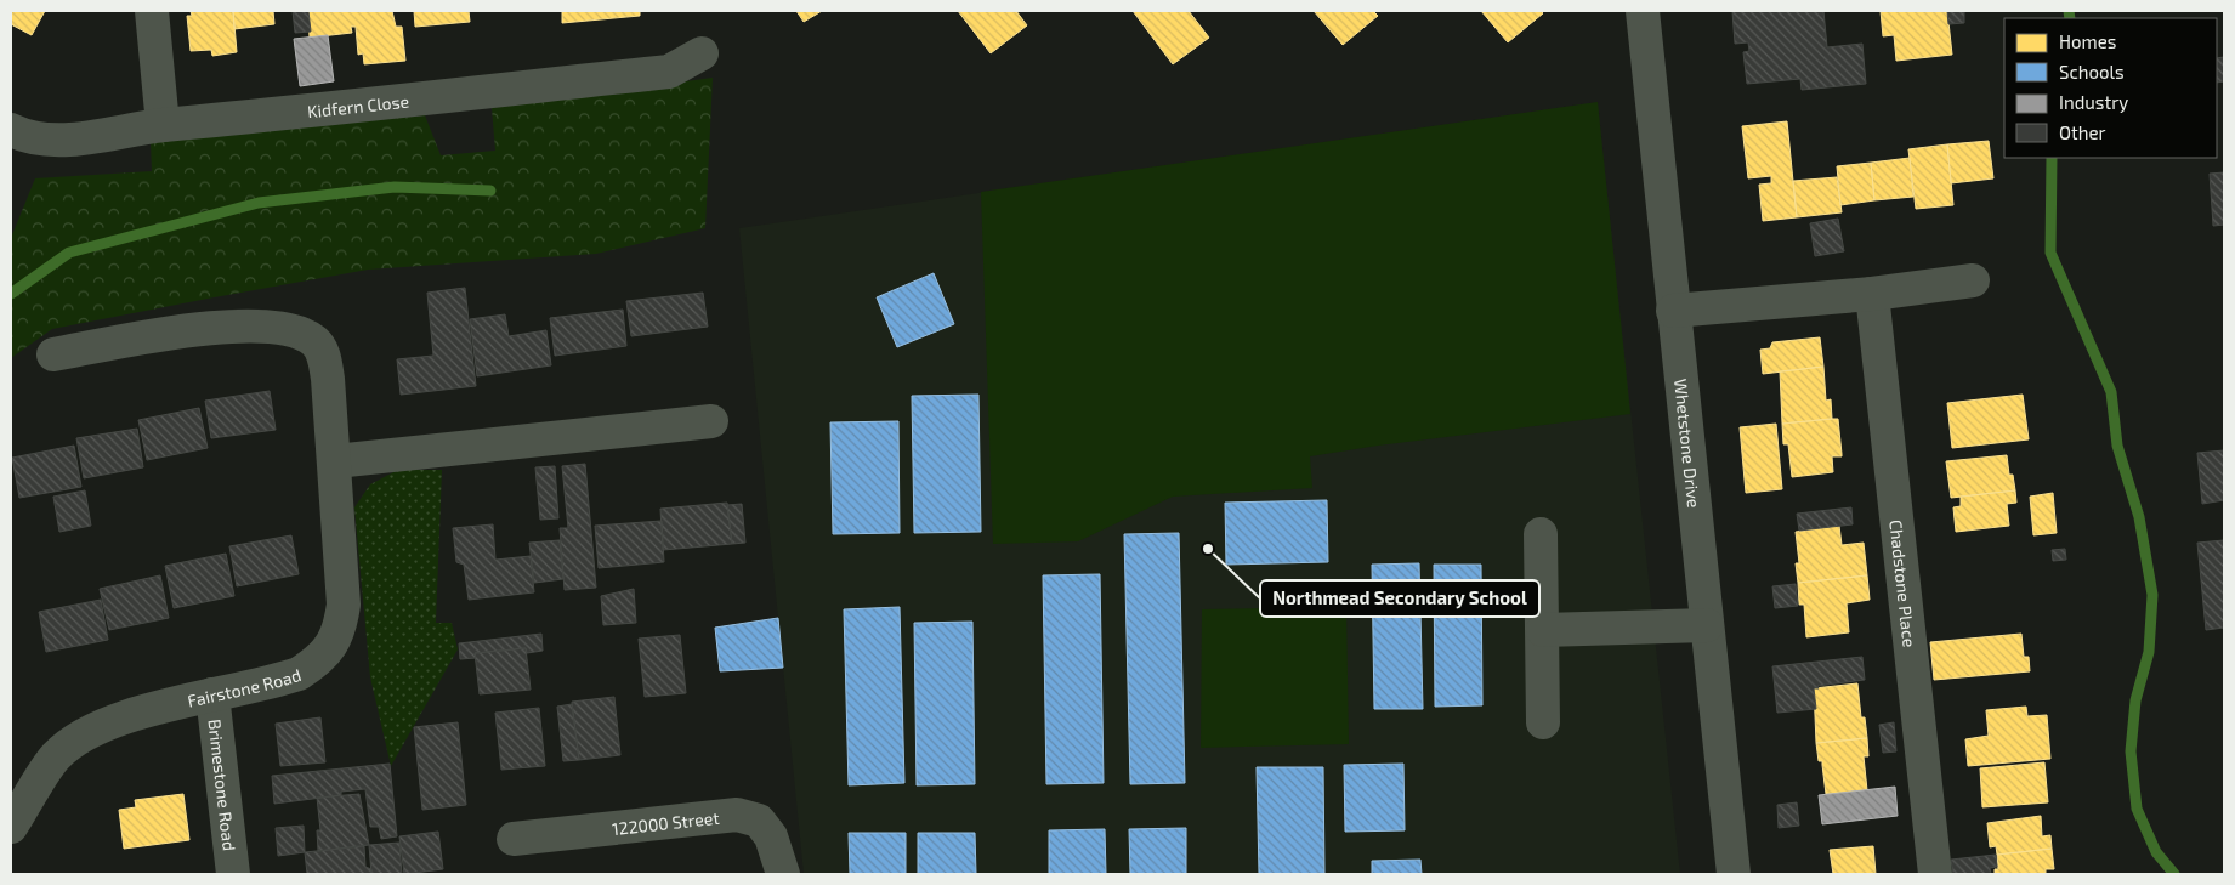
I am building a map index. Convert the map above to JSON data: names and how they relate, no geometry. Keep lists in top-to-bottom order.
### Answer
{
  "streets": {
    "street": [
      "Kidfern Close",
      "Whetstone Drive",
      "Chadstone Place",
      "Fairstone Road",
      "Brimestone Road",
      "122000 Street"
    ]
  },
  "crossings": [
    ["Fairstone Road", "Brimestone Road"]
  ],
  "places": ["Northmead Secondary School"],
  "legend": [
    "Homes",
    "Schools",
    "Industry",
    "Other"
  ]
}
